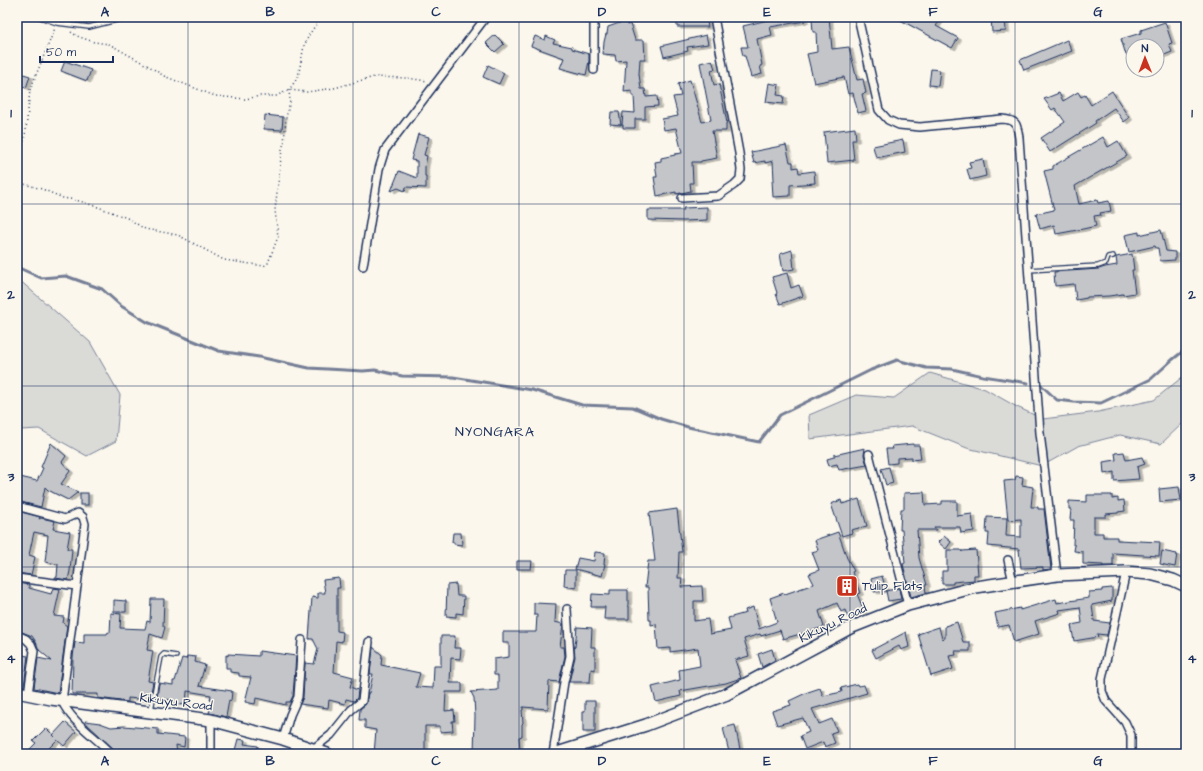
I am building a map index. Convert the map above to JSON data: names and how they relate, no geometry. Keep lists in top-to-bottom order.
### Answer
{
  "streets": {
    "main road": ["Kikuyu Road"]
  },
  "districts": ["NYONGARA"],
  "places": {
    "building": ["Tulip Flats"]
  },
  "scale_bar": "50 m",
  "north": "top",
  "grid": {
    "columns": [
      "A",
      "B",
      "C",
      "D",
      "E",
      "F",
      "G"
    ],
    "rows": [
      "1",
      "2",
      "3",
      "4"
    ]
  }
}
